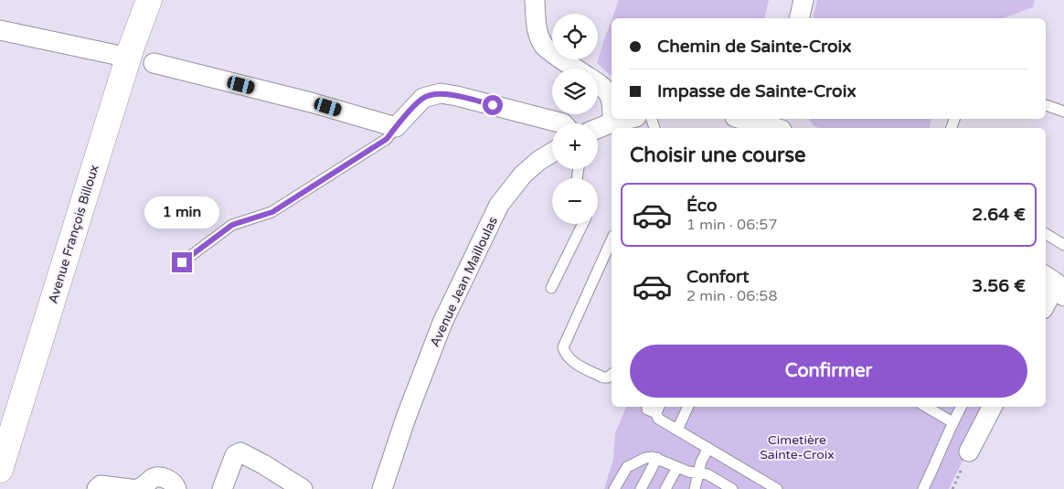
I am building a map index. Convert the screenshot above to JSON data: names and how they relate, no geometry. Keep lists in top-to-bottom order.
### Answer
{
  "streets": {
    "street": ["Avenue François Billoux", "Avenue Jean Mailloulas"]
  },
  "parks": ["Cimetière Sainte-Croix"],
  "page": {
    "map_buttons": ["+", "−"],
    "banner": ["Chemin de Sainte-Croix", "Impasse de Sainte-Croix"],
    "heading": "Choisir une course",
    "list": [
      {
        "name": "Éco",
        "note": "1 min · 06:57",
        "value": "2.64 €"
      },
      {
        "name": "Confort",
        "note": "2 min · 06:58",
        "value": "3.56 €"
      }
    ],
    "bubble": "1 min",
    "buttons": "Confirmer"
  }
}
